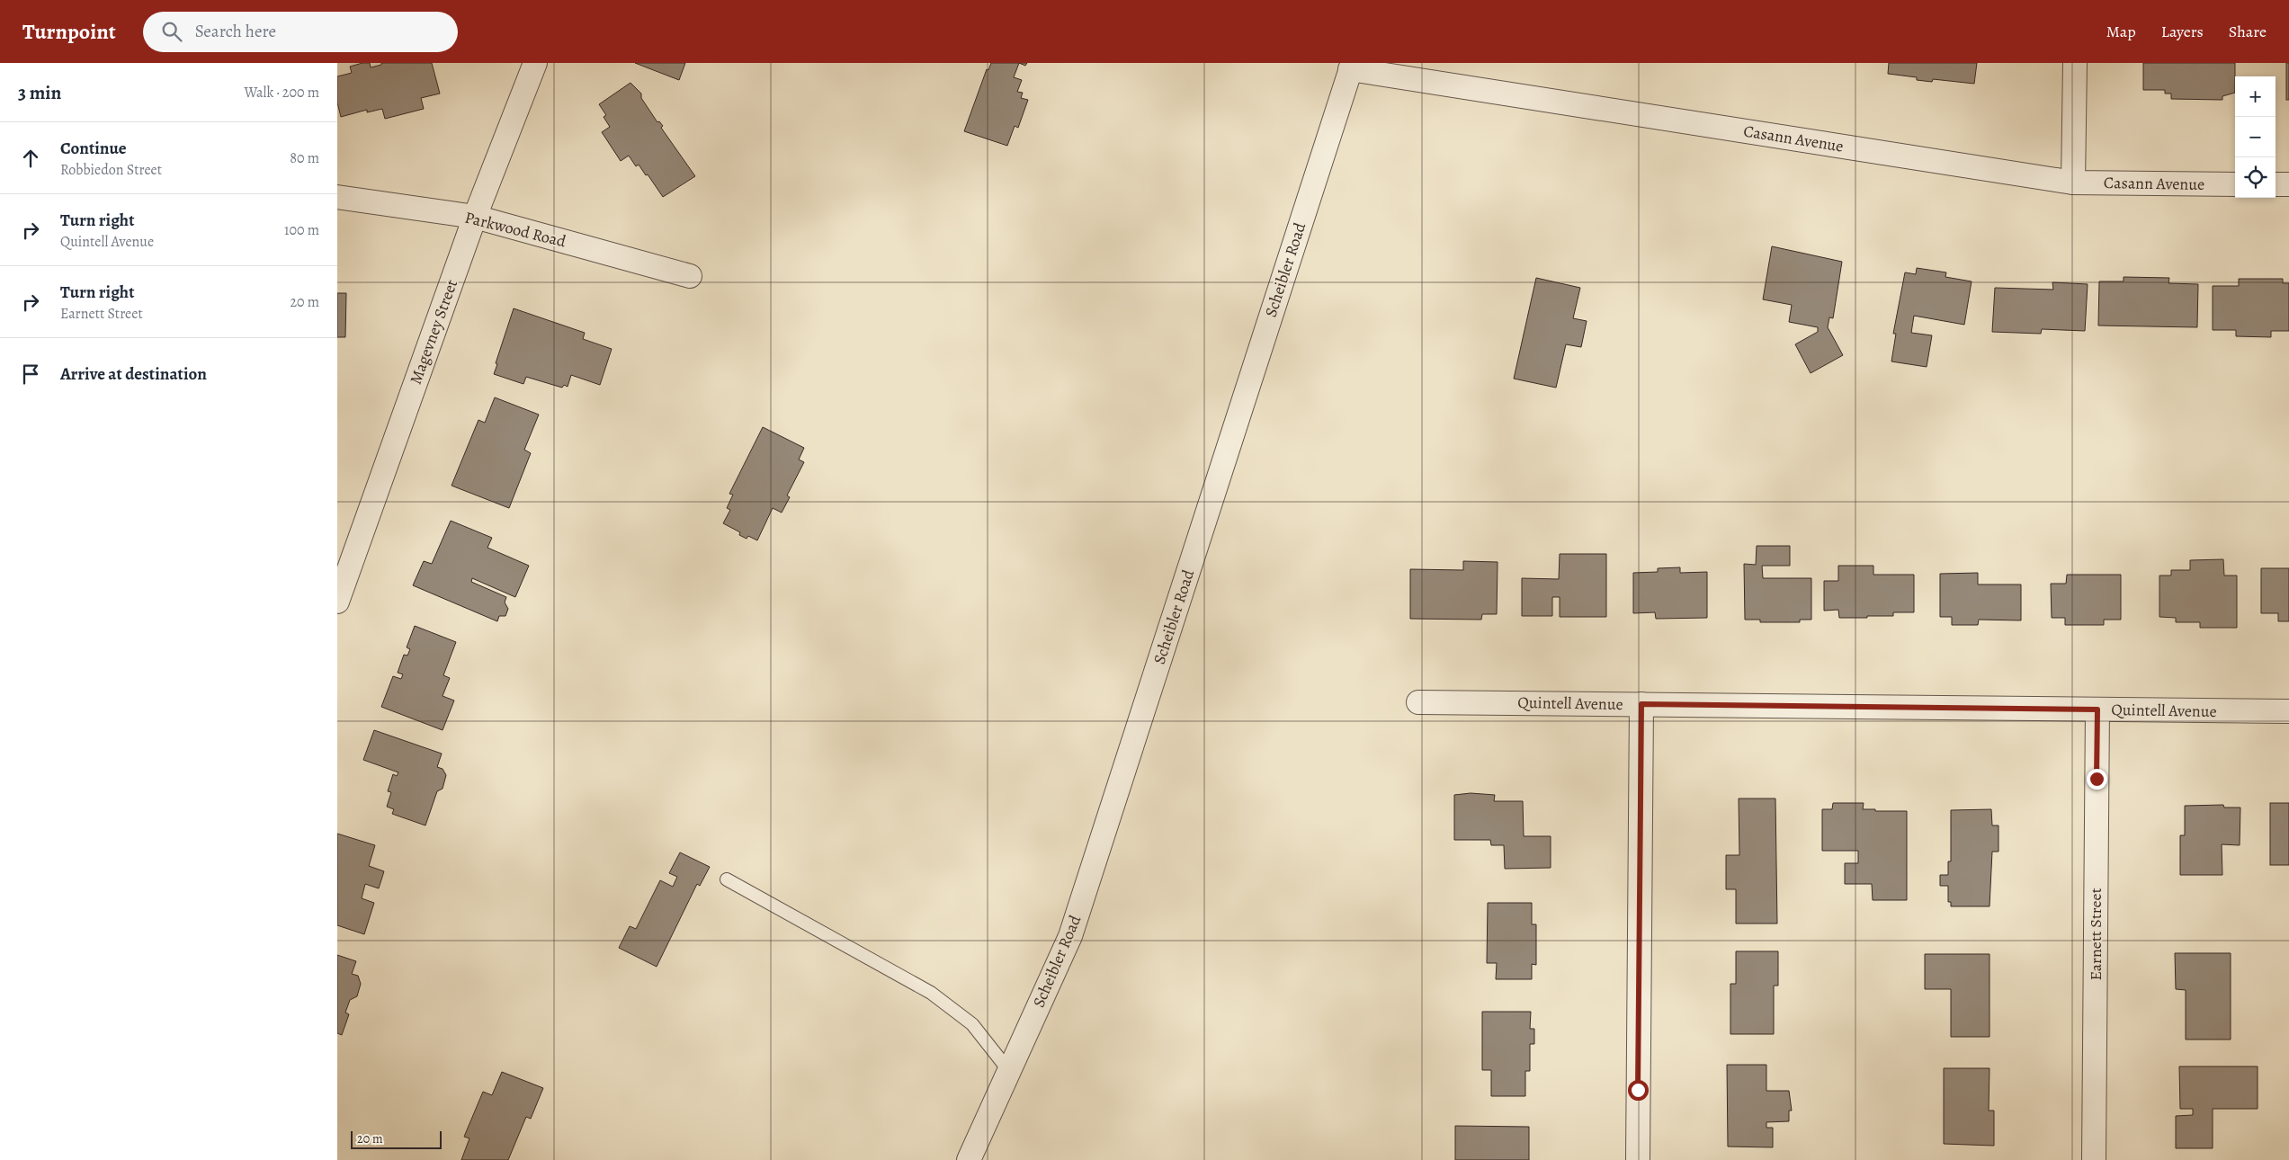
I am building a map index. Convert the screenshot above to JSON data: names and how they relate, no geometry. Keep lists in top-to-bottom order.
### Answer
{
  "streets": {
    "street": [
      "Casann Avenue",
      "Parkwood Road",
      "Scheibler Road",
      "Magevney Street",
      "Quintell Avenue",
      "Earnett Street"
    ]
  },
  "crossings": [
    ["Casann Avenue", "Scheibler Road"],
    ["Parkwood Road", "Magevney Street"],
    ["Quintell Avenue", "Earnett Street"]
  ],
  "scale_bar": "20 m",
  "page": {
    "header": "Turnpoint",
    "search": "Search here",
    "nav": ["Map", "Layers", "Share"],
    "heading": ["3 min", "Walk · 200 m"],
    "map_buttons": ["+", "−"],
    "list": [
      ["Continue", "Robbiedon Street", "80 m"],
      ["Turn right", "Quintell Avenue", "100 m"],
      ["Turn right", "Earnett Street", "20 m"],
      "Arrive at destination"
    ],
    "scale": "20 m"
  }
}
